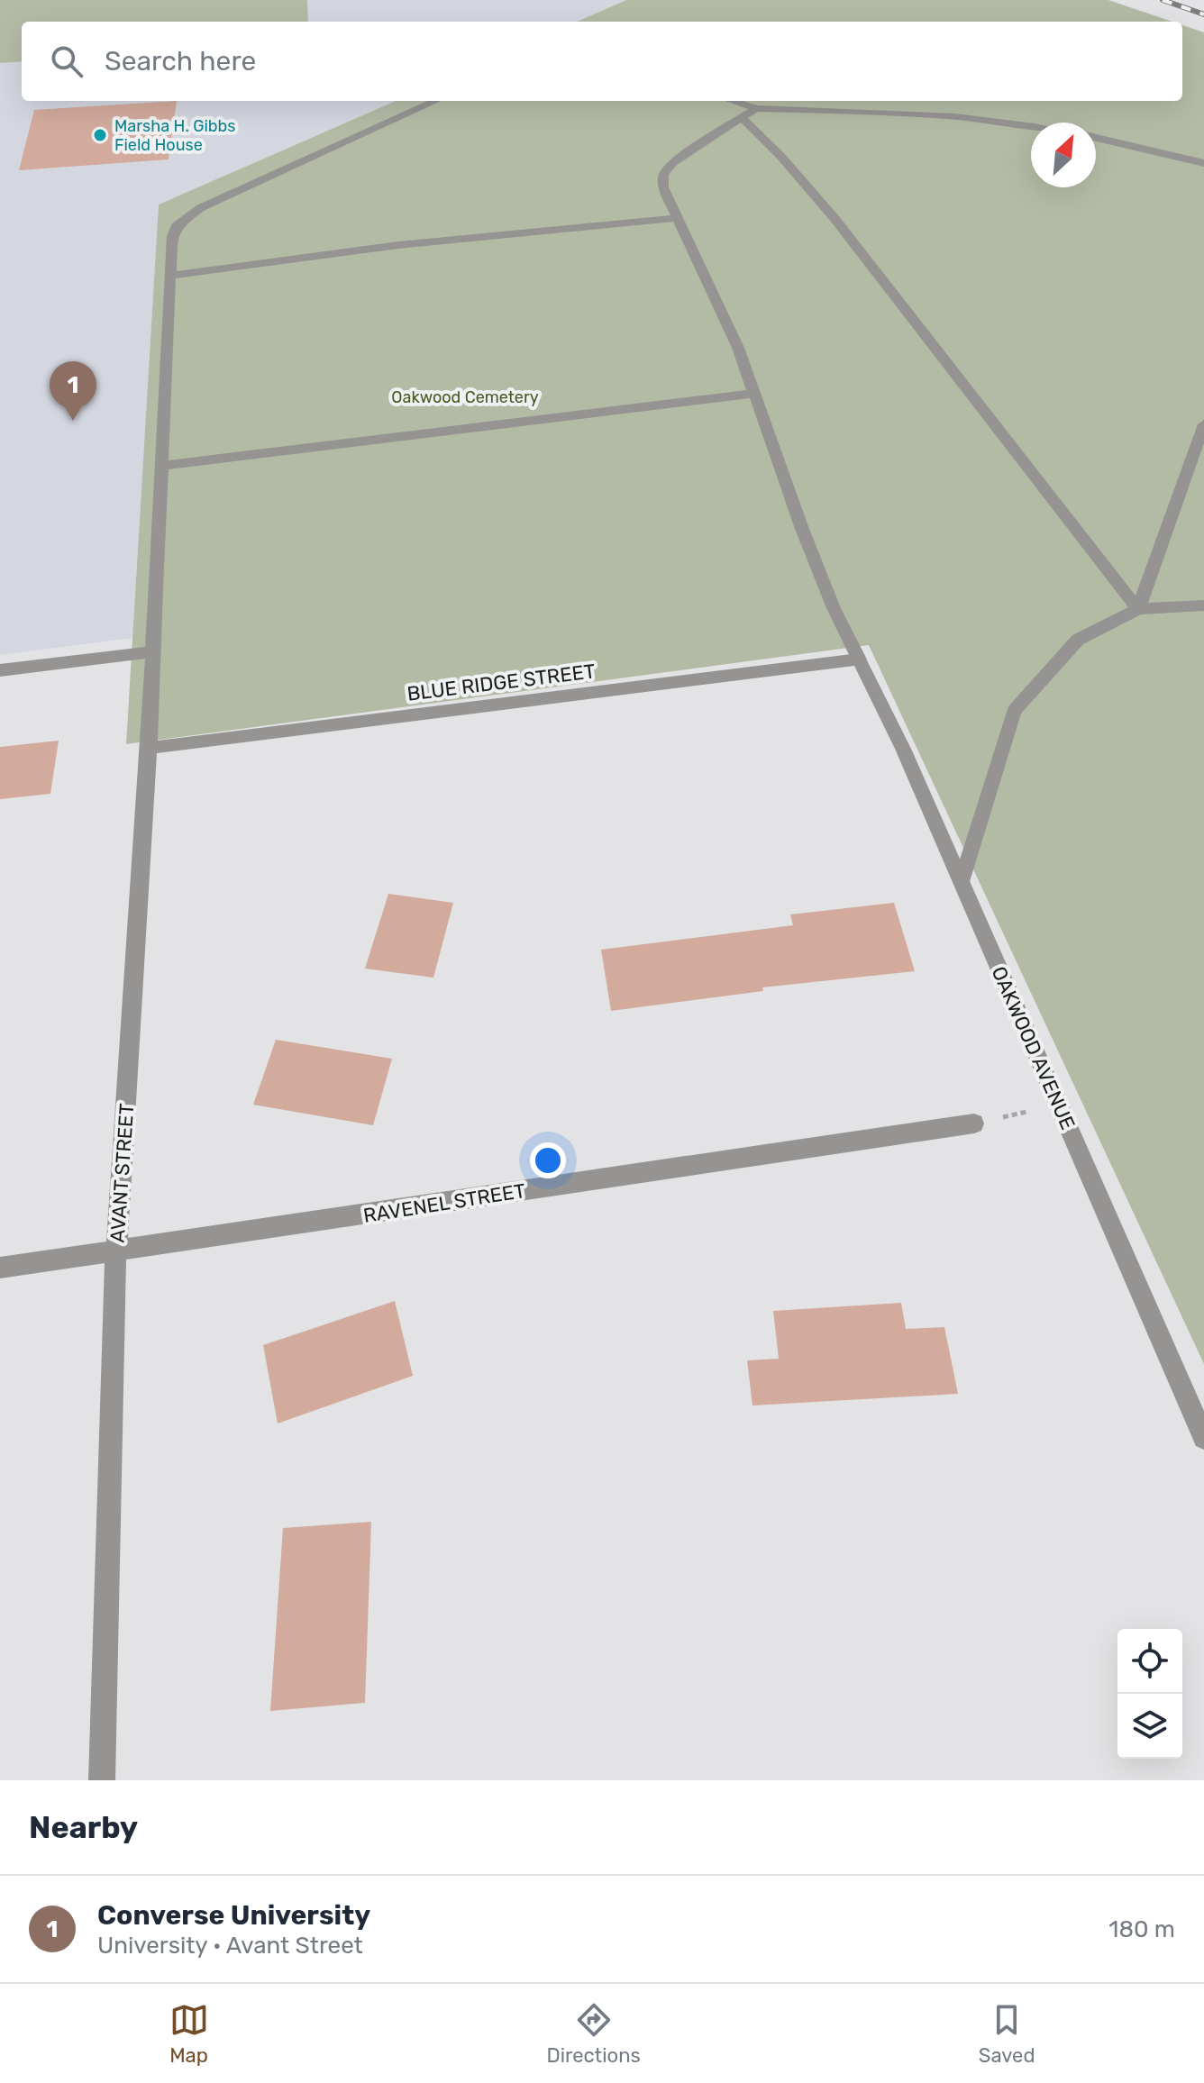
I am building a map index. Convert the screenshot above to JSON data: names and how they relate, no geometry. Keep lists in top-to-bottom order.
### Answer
{
  "streets": {
    "street": [
      "BLUE RIDGE STREET",
      "OAKWOOD AVENUE",
      "AVANT STREET",
      "RAVENEL STREET"
    ]
  },
  "crossings": [
    ["BLUE RIDGE STREET", "OAKWOOD AVENUE"],
    ["BLUE RIDGE STREET", "AVANT STREET"],
    ["AVANT STREET", "RAVENEL STREET"]
  ],
  "parks": ["Oakwood Cemetery"],
  "places": ["Marsha H. Gibbs Field House"],
  "north": "top right",
  "page": {
    "search": "Search here",
    "pins": "1",
    "heading": "Nearby",
    "list": [
      {
        "mark": "1",
        "name": "Converse University",
        "note": "University · Avant Street",
        "value": "180 m"
      }
    ],
    "nav": ["Map", "Directions", "Saved"]
  }
}
